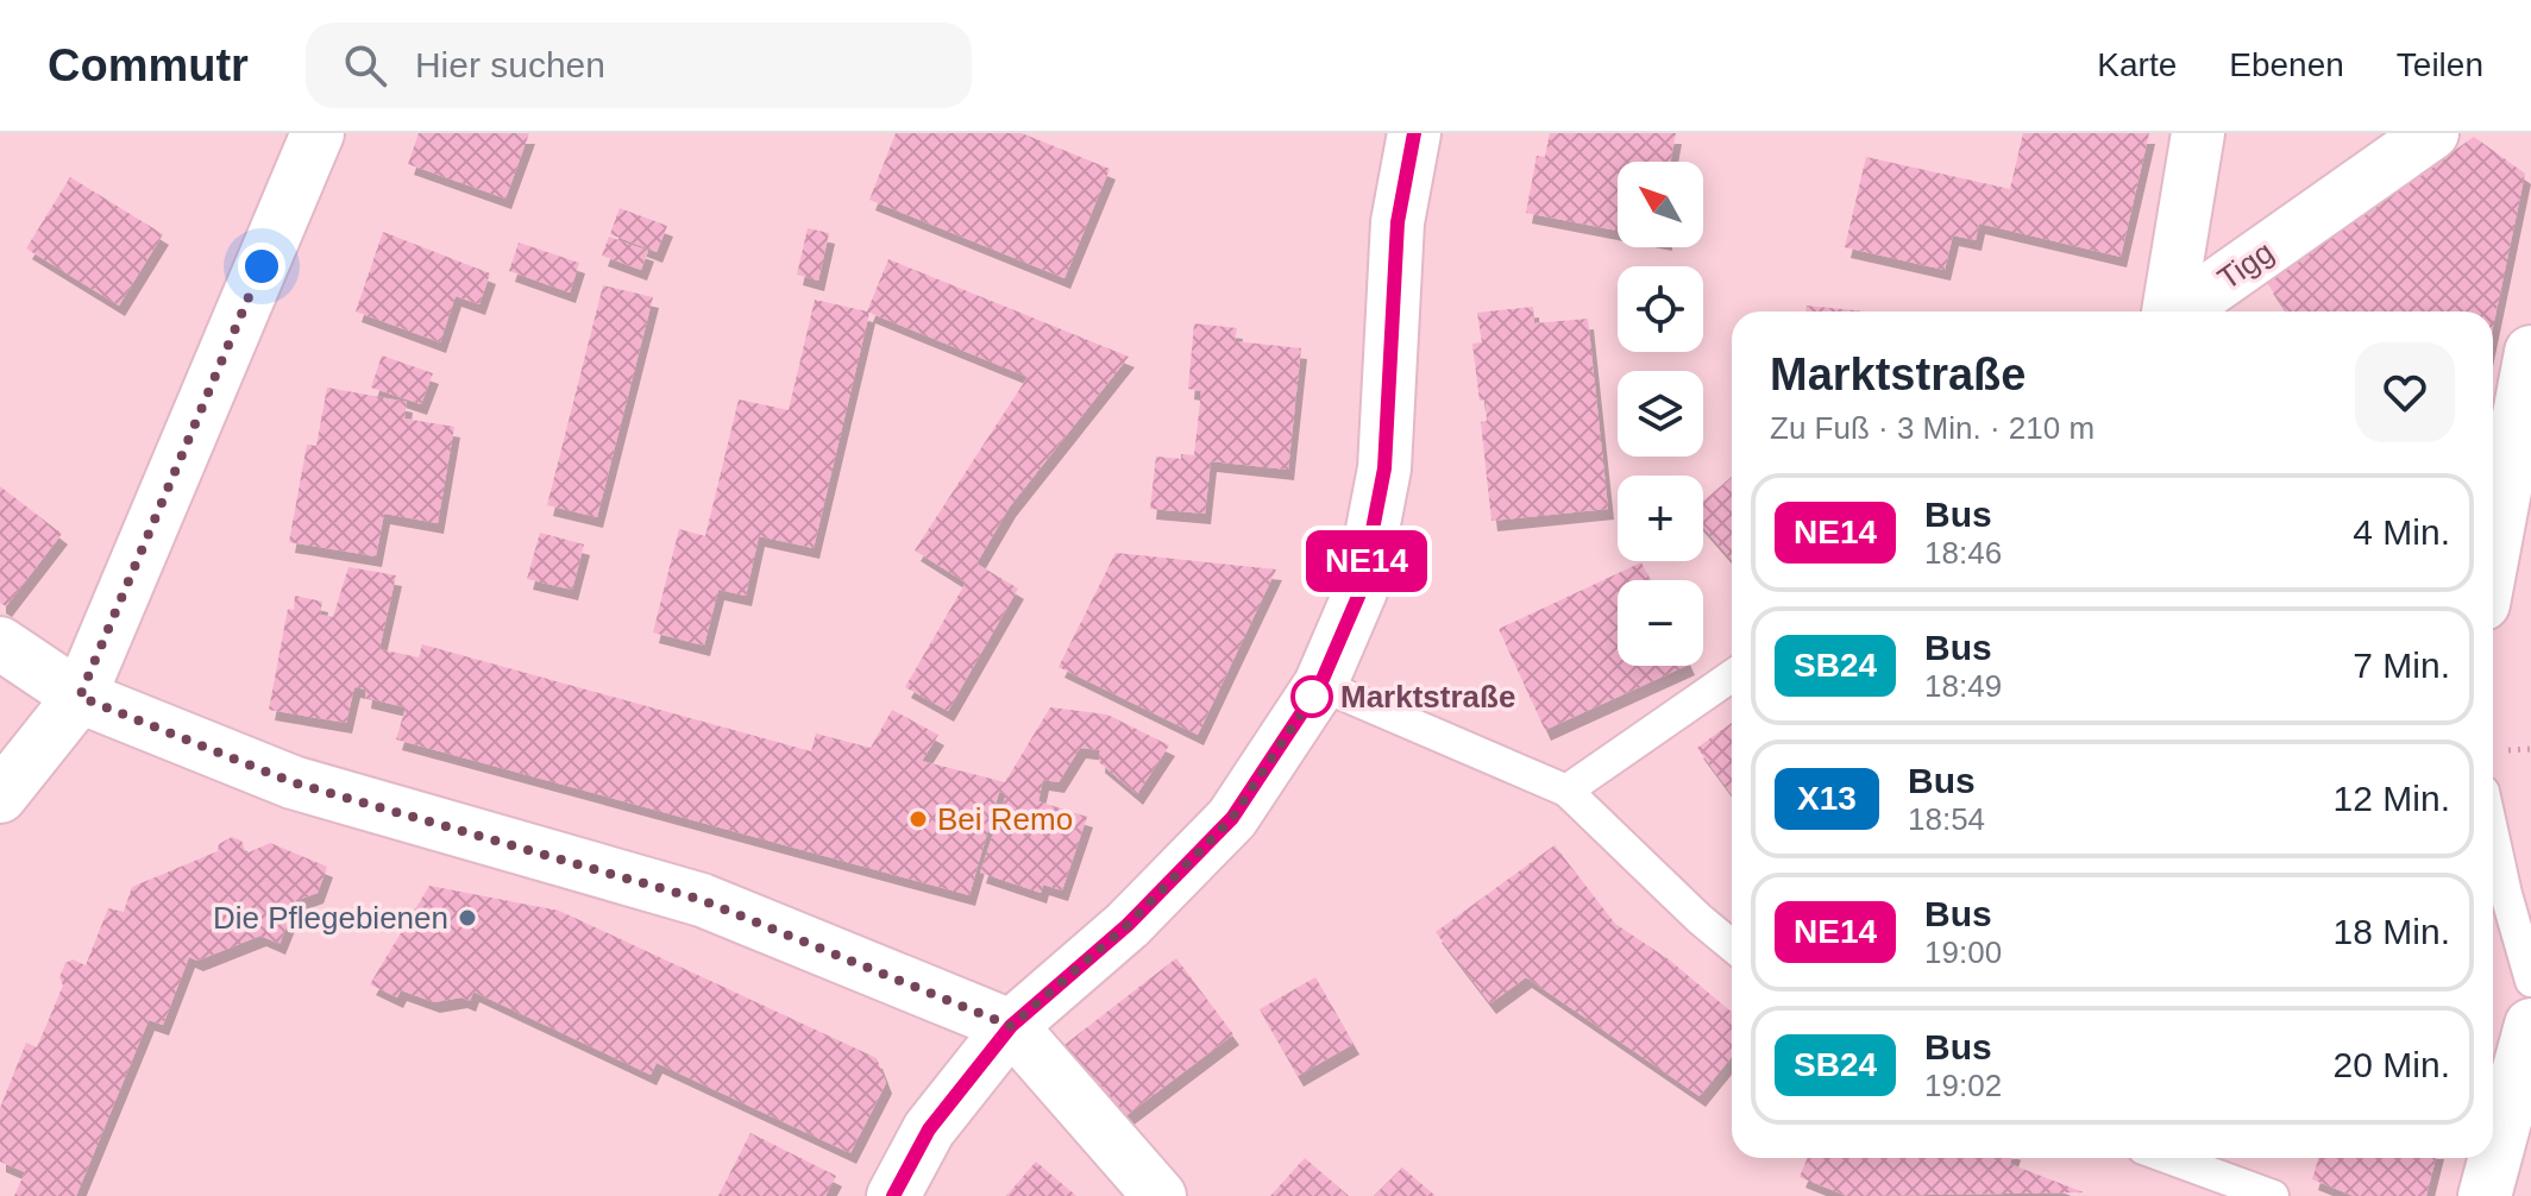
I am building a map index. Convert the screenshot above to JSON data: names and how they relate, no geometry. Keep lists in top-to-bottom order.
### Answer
{
  "streets": {
    "street": ["Tigg"]
  },
  "places": ["Marktstraße", "Bei Remo", "Die Pflegebienen"],
  "lines": ["bus line NE14"],
  "north": "top left",
  "page": {
    "header": "Commutr",
    "search": "Hier suchen",
    "nav": ["Karte", "Ebenen", "Teilen"],
    "on_map": "NE14",
    "map_buttons": ["+", "−"],
    "heading": ["Marktstraße", "Zu Fuß · 3 Min. · 210 m"],
    "list": [
      {
        "mark": "NE14",
        "name": "Bus",
        "note": "18:46",
        "value": "4 Min."
      },
      {
        "mark": "SB24",
        "name": "Bus",
        "note": "18:49",
        "value": "7 Min."
      },
      {
        "mark": "X13",
        "name": "Bus",
        "note": "18:54",
        "value": "12 Min."
      },
      {
        "mark": "NE14",
        "name": "Bus",
        "note": "19:00",
        "value": "18 Min."
      },
      {
        "mark": "SB24",
        "name": "Bus",
        "note": "19:02",
        "value": "20 Min."
      }
    ]
  }
}
